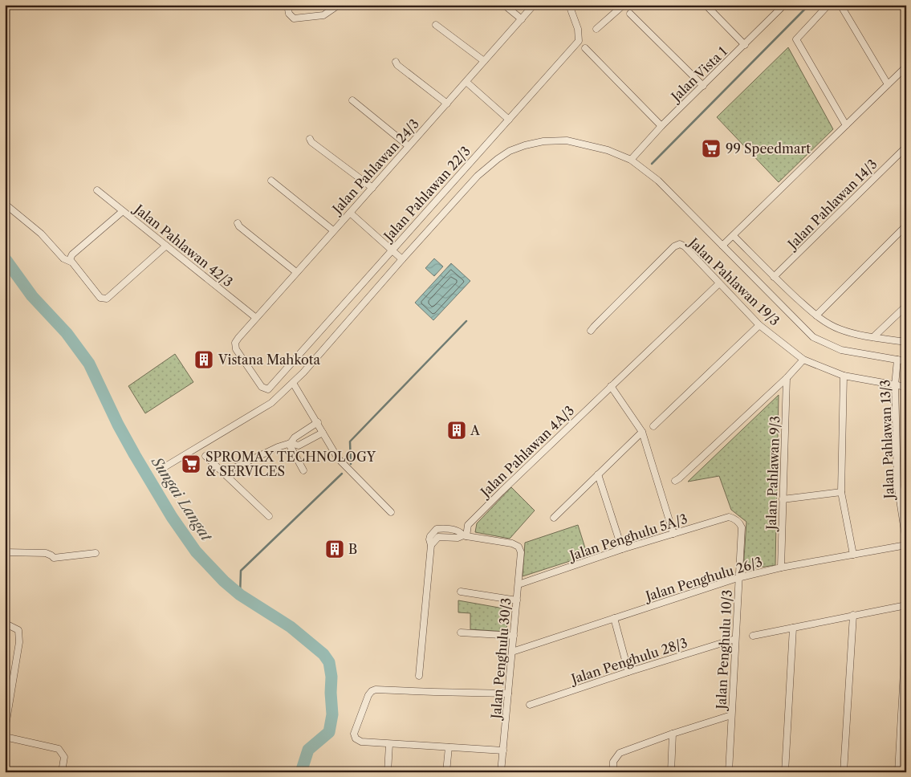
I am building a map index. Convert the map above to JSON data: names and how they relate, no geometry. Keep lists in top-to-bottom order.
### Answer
{
  "streets": {
    "street": [
      "Jalan Vista 1",
      "Jalan Pahlawan 24/3",
      "Jalan Pahlawan 22/3",
      "Jalan Pahlawan 14/3",
      "Jalan Pahlawan 42/3",
      "Jalan Pahlawan 19/3",
      "Jalan Pahlawan 13/3",
      "Jalan Pahlawan 4A/3",
      "Jalan Pahlawan 9/3",
      "Jalan Penghulu 5A/3",
      "Jalan Penghulu 26/3",
      "Jalan Penghulu 10/3",
      "Jalan Penghulu 30/3",
      "Jalan Penghulu 28/3"
    ]
  },
  "crossings": [
    ["Jalan Pahlawan 24/3", "Jalan Pahlawan 22/3"],
    ["Jalan Pahlawan 24/3", "Jalan Pahlawan 42/3"],
    ["Jalan Pahlawan 19/3", "Jalan Pahlawan 13/3"],
    ["Jalan Pahlawan 19/3", "Jalan Pahlawan 4A/3"],
    ["Jalan Pahlawan 4A/3", "Jalan Penghulu 30/3"],
    ["Jalan Pahlawan 9/3", "Jalan Penghulu 26/3"],
    ["Jalan Penghulu 5A/3", "Jalan Penghulu 10/3"],
    ["Jalan Penghulu 5A/3", "Jalan Penghulu 30/3"],
    ["Jalan Penghulu 26/3", "Jalan Penghulu 10/3"],
    ["Jalan Penghulu 26/3", "Jalan Penghulu 30/3"],
    ["Jalan Penghulu 10/3", "Jalan Penghulu 28/3"]
  ],
  "water": ["Sungai Langat"],
  "places": {
    "supermarket": ["99 Speedmart", "SPROMAX TECHNOLOGY & SERVICES"],
    "building": ["Vistana Mahkota", "A", "B"]
  }
}
